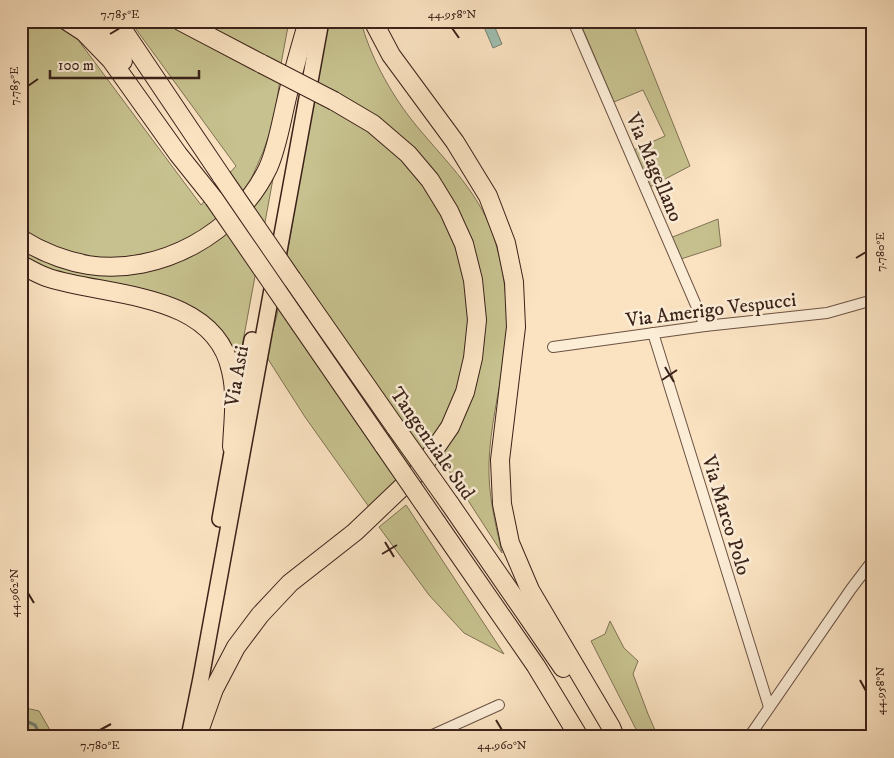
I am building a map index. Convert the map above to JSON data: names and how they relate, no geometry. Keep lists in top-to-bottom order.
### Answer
{
  "streets": {
    "highway": ["Tangenziale Sud"],
    "main road": ["Via Asti"],
    "street": ["Via Magellano", "Via Amerigo Vespucci", "Via Marco Polo"]
  },
  "crossings": [
    ["Via Magellano", "Via Amerigo Vespucci"],
    ["Via Amerigo Vespucci", "Via Marco Polo"]
  ],
  "scale_bar": "100 m",
  "coordinates": [
    "7.785°E",
    "44.958°N",
    "7.780°E",
    "44.962°N",
    "44.960°N"
  ]
}
